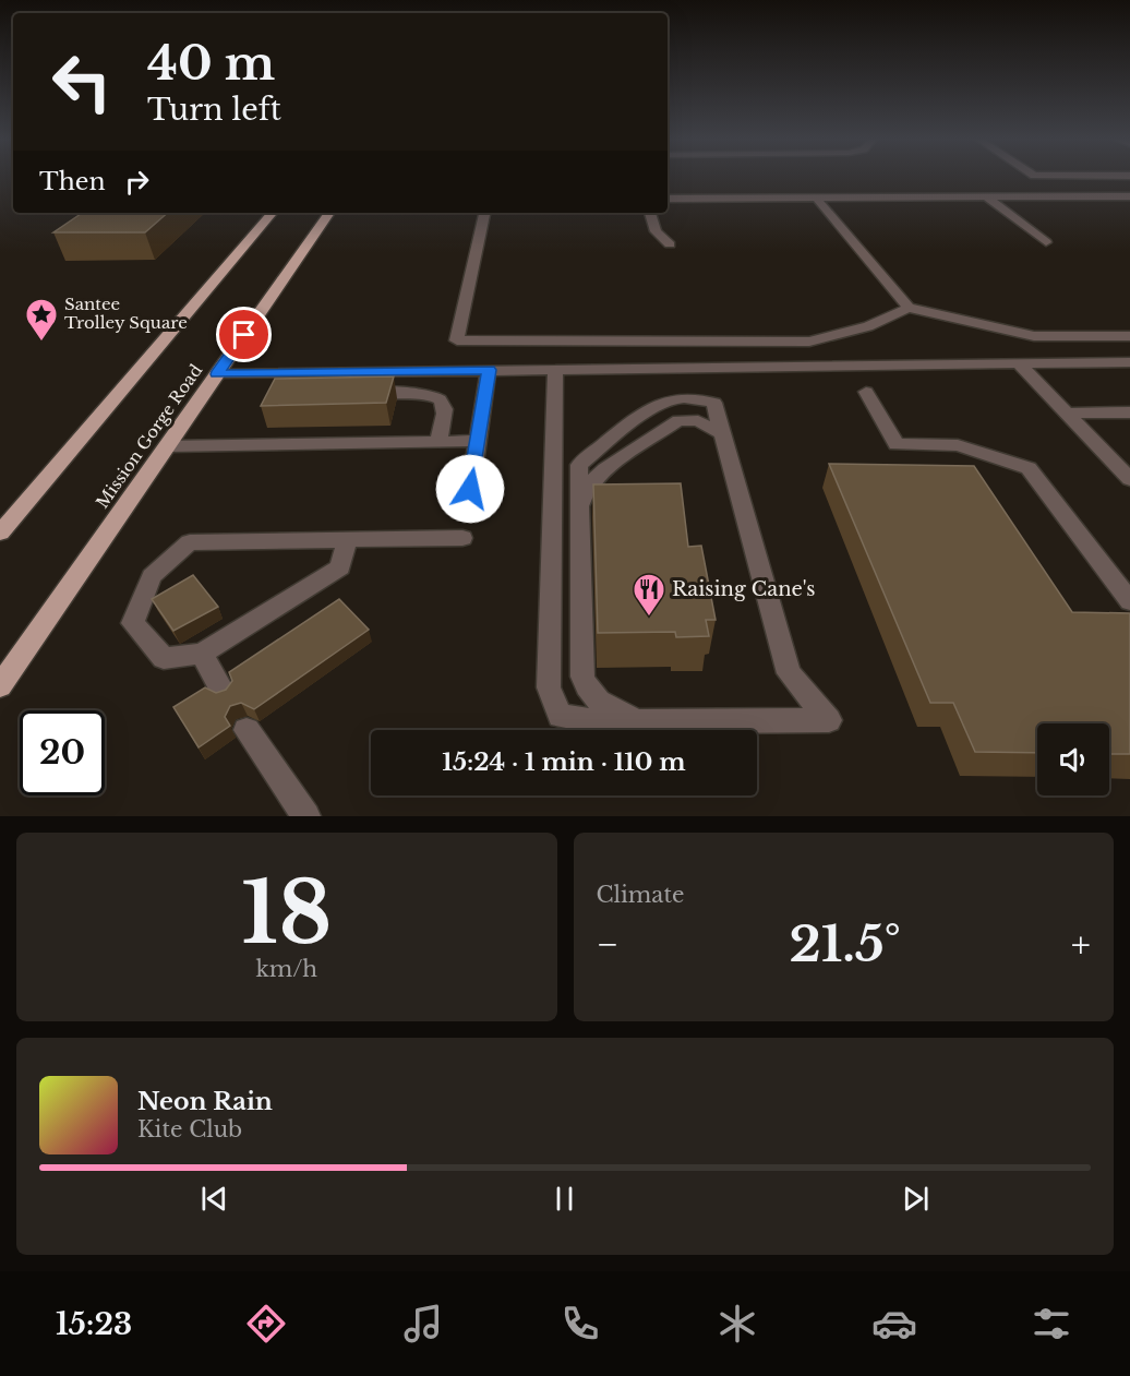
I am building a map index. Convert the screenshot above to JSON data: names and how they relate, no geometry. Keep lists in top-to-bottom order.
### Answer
{
  "streets": {
    "main road": ["Mission Gorge Road"]
  },
  "places": {
    "place": ["Santee Trolley Square"],
    "restaurant": ["Raising Cane's"]
  },
  "page": {
    "turn": ["40 m", "Turn left"],
    "then": "Then",
    "limit": "20",
    "trip": "15:24 · 1 min · 110 m",
    "tile": [
      ["18", "km/h"],
      "Climate"
    ],
    "heat": ["−", "21.5°", "+"],
    "song": ["Neon Rain", "Kite Club"],
    "tabs": "15:23"
  }
}
